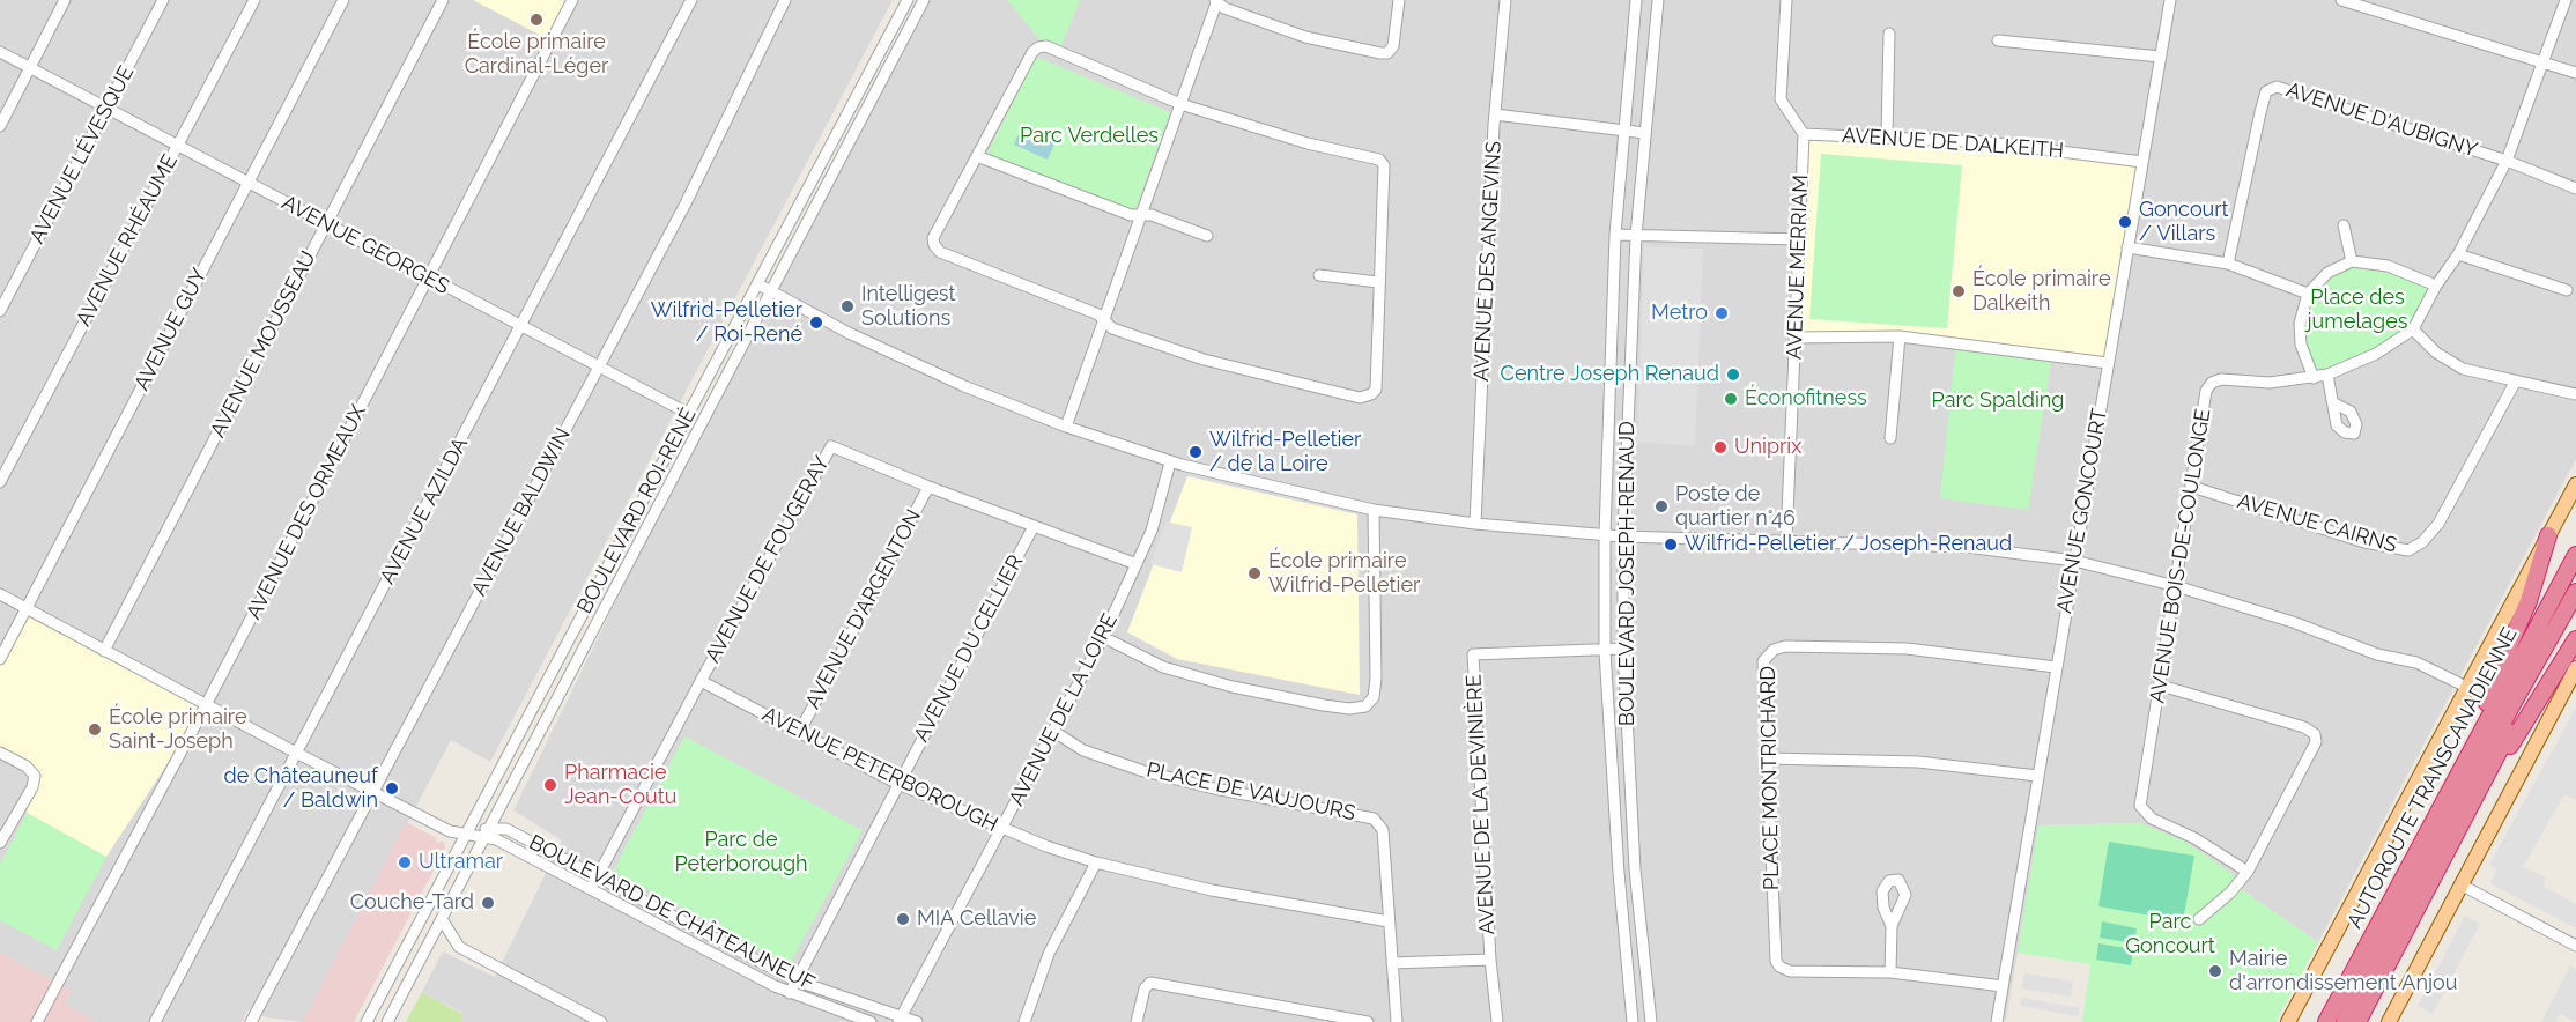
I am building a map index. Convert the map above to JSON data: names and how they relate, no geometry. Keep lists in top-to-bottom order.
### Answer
{
  "streets": {
    "highway": ["AUTOROUTE TRANSCANADIENNE"],
    "street": [
      "AVENUE D'AUBIGNY",
      "AVENUE DE DALKEITH",
      "AVENUE LÉVESQUE",
      "AVENUE RHÉAUME",
      "AVENUE GEORGES",
      "AVENUE DES ANGEVINS",
      "AVENUE MERRIAM",
      "AVENUE GUY",
      "AVENUE MOUSSEAU",
      "AVENUE AZILDA",
      "BOULEVARD ROI-RENÉ",
      "AVENUE GONCOURT",
      "AVENUE DES ORMEAUX",
      "AVENUE BALDWIN",
      "AVENUE CAIRNS",
      "AVENUE BOIS-DE-COULONGE",
      "AVENUE DE FOUGERAY",
      "BOULEVARD JOSEPH-RENAUD",
      "AVENUE D'ARGENTON",
      "AVENUE DU CELLIER",
      "AVENUE DE LA LOIRE",
      "AVENUE PETERBOROUGH",
      "PLACE MONTRICHARD",
      "PLACE DE VAUJOURS",
      "AVENUE DE LA DEVINIÈRE",
      "BOULEVARD DE CHÂTEAUNEUF"
    ]
  },
  "crossings": [
    ["AVENUE D'AUBIGNY", "AVENUE BOIS-DE-COULONGE"],
    ["AVENUE DE DALKEITH", "AVENUE MERRIAM"],
    ["AVENUE DE DALKEITH", "AVENUE GONCOURT"],
    ["AVENUE LÉVESQUE", "AVENUE GEORGES"],
    ["AVENUE RHÉAUME", "AVENUE GEORGES"],
    ["AVENUE GEORGES", "AVENUE GUY"],
    ["AVENUE GEORGES", "AVENUE MOUSSEAU"],
    ["AVENUE GEORGES", "AVENUE AZILDA"],
    ["AVENUE GEORGES", "BOULEVARD ROI-RENÉ"],
    ["AVENUE GEORGES", "AVENUE DES ORMEAUX"],
    ["AVENUE GEORGES", "AVENUE BALDWIN"],
    ["AVENUE GUY", "BOULEVARD DE CHÂTEAUNEUF"],
    ["AVENUE MOUSSEAU", "BOULEVARD DE CHÂTEAUNEUF"],
    ["AVENUE AZILDA", "BOULEVARD DE CHÂTEAUNEUF"],
    ["BOULEVARD ROI-RENÉ", "BOULEVARD DE CHÂTEAUNEUF"],
    ["AVENUE GONCOURT", "PLACE MONTRICHARD"],
    ["AVENUE DES ORMEAUX", "BOULEVARD DE CHÂTEAUNEUF"],
    ["AVENUE BALDWIN", "BOULEVARD DE CHÂTEAUNEUF"],
    ["AVENUE CAIRNS", "AVENUE BOIS-DE-COULONGE"],
    ["AVENUE DE FOUGERAY", "AVENUE D'ARGENTON"],
    ["AVENUE DE FOUGERAY", "AVENUE DU CELLIER"],
    ["AVENUE DE FOUGERAY", "AVENUE DE LA LOIRE"],
    ["AVENUE DE FOUGERAY", "AVENUE PETERBOROUGH"],
    ["AVENUE DE FOUGERAY", "BOULEVARD DE CHÂTEAUNEUF"],
    ["BOULEVARD JOSEPH-RENAUD", "AVENUE DE LA DEVINIÈRE"],
    ["AVENUE D'ARGENTON", "AVENUE PETERBOROUGH"],
    ["AVENUE DU CELLIER", "AVENUE PETERBOROUGH"],
    ["AVENUE DU CELLIER", "BOULEVARD DE CHÂTEAUNEUF"],
    ["AVENUE DE LA LOIRE", "AVENUE PETERBOROUGH"],
    ["AVENUE DE LA LOIRE", "PLACE DE VAUJOURS"],
    ["AVENUE DE LA LOIRE", "BOULEVARD DE CHÂTEAUNEUF"],
    ["AVENUE PETERBOROUGH", "PLACE DE VAUJOURS"]
  ],
  "parks": [
    "Parc Verdelles",
    "Place des jumelages",
    "Parc Spalding",
    "Parc de Peterborough",
    "Parc Goncourt"
  ],
  "places": [
    "École primaire Cardinal-Léger",
    "Goncourt / Villars",
    "École primaire Dalkeith",
    "Intelligest Solutions",
    "Metro",
    "Wilfrid-Pelletier / Roi-René",
    "Centre Joseph Renaud",
    "Éconofitness",
    "Uniprix",
    "Wilfrid-Pelletier / de la Loire",
    "Poste de quartier n°46",
    "Wilfrid-Pelletier / Joseph-Renaud",
    "École primaire Wilfrid-Pelletier",
    "École primaire Saint-Joseph",
    "Pharmacie Jean-Coutu",
    "de Châteauneuf / Baldwin",
    "Ultramar",
    "Couche-Tard",
    "MIA Cellavie",
    "Mairie d'arrondissement Anjou"
  ]
}
